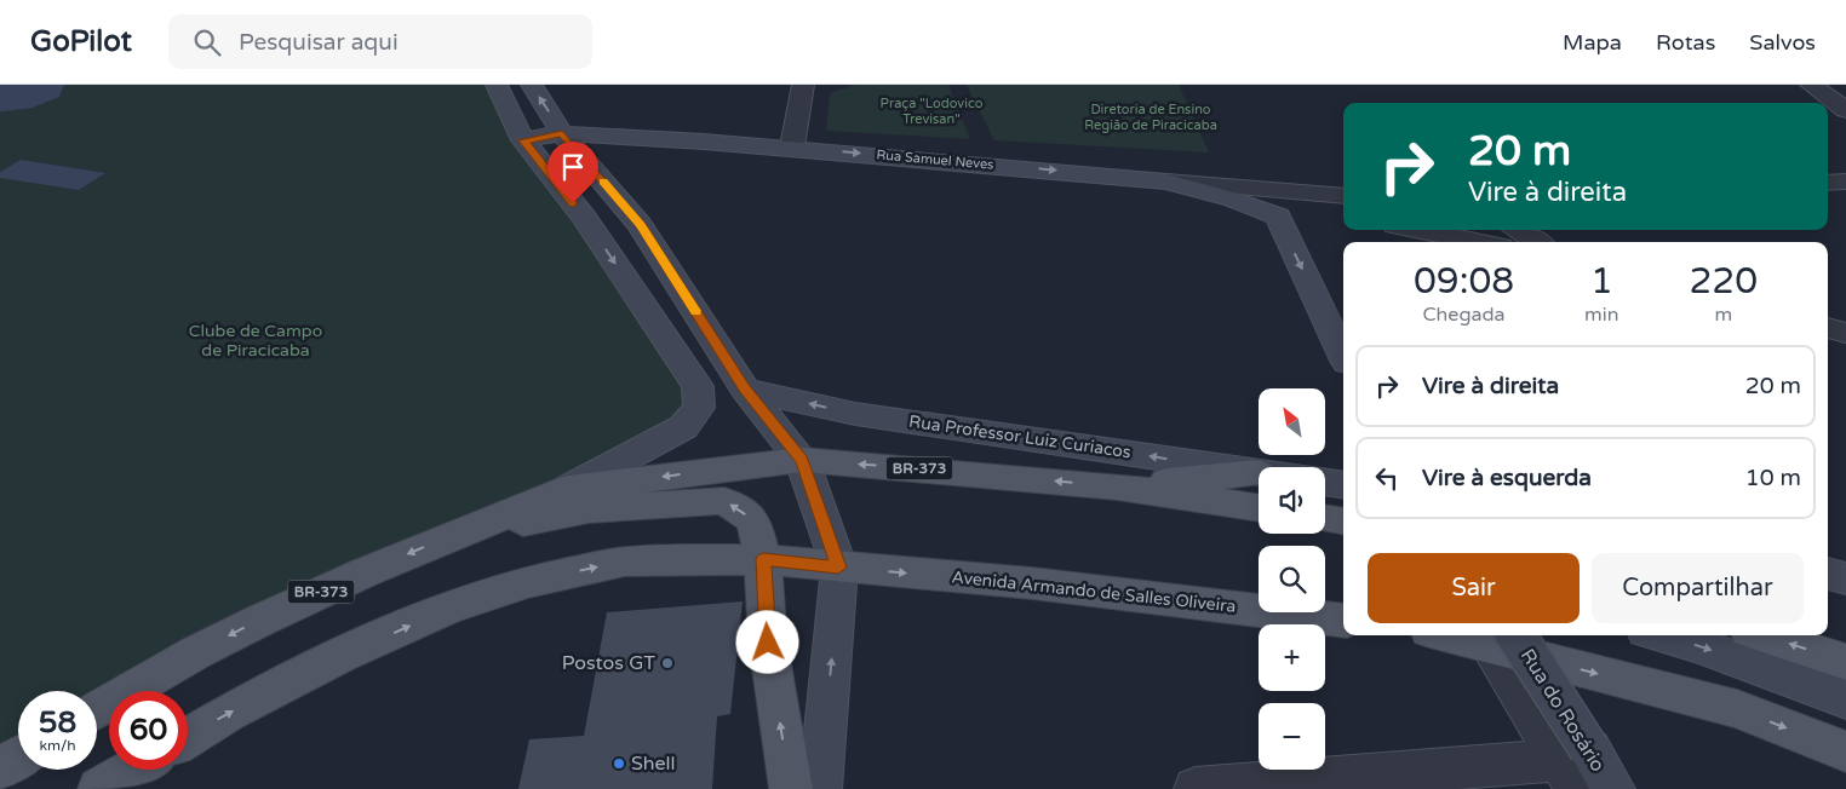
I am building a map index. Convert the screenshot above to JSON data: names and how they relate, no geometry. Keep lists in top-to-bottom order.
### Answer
{
  "streets": {
    "main road": ["BR-373", "Avenida Armando de Salles Oliveira"],
    "street": ["Rua Samuel Neves", "Rua Professor Luiz Curiacos", "Rua do Rosário"]
  },
  "one_way": ["Rua Samuel Neves", "Rua Professor Luiz Curiacos"],
  "parks": ["Praça \"Lodovico Trevisan\"", "Diretoria de Ensino Região de Piracicaba", "Clube de Campo de Piracicaba"],
  "places": ["Postos GT", "Shell"],
  "north": "top left",
  "page": {
    "header": "GoPilot",
    "search": "Pesquisar aqui",
    "nav": ["Mapa", "Rotas", "Salvos"],
    "turn": ["20 m", "Vire à direita"],
    "eta": [
      "09:08",
      "Chegada",
      "1",
      "min",
      "220",
      "m"
    ],
    "list": [
      {
        "name": "Vire à direita",
        "value": "20 m"
      },
      {
        "name": "Vire à esquerda",
        "value": "10 m"
      }
    ],
    "map_buttons": ["+", "−"],
    "buttons": ["Sair", "Compartilhar"],
    "speed": "58 km/h",
    "limit": "60"
  }
}
